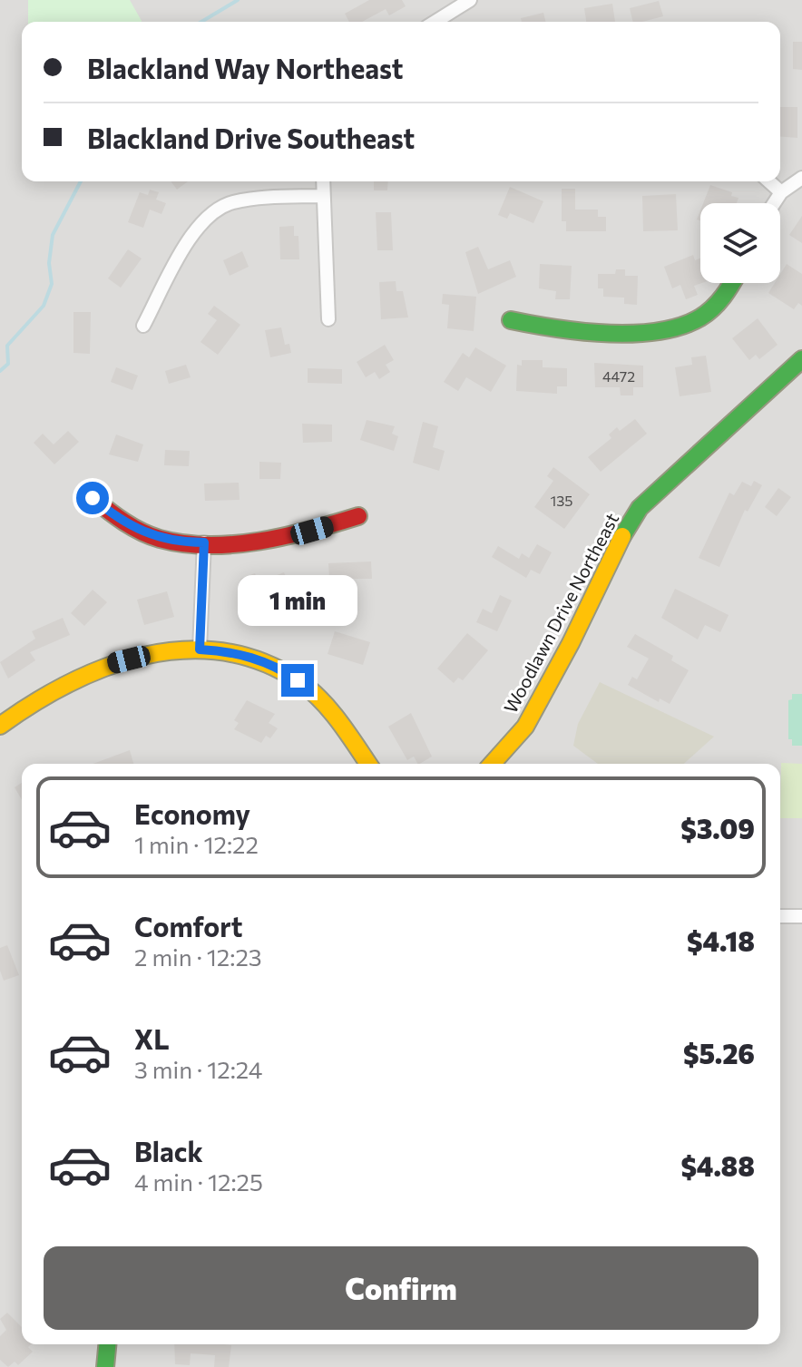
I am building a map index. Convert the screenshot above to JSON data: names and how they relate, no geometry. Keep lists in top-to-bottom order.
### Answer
{
  "streets": {
    "street": ["Woodlawn Drive Northeast"]
  },
  "house_numbers": ["4472", "135"],
  "page": {
    "banner": ["Blackland Way Northeast", "Blackland Drive Southeast"],
    "bubble": "1 min",
    "list": [
      {
        "name": "Economy",
        "note": "1 min · 12:22",
        "value": "$3.09"
      },
      {
        "name": "Comfort",
        "note": "2 min · 12:23",
        "value": "$4.18"
      },
      {
        "name": "XL",
        "note": "3 min · 12:24",
        "value": "$5.26"
      },
      {
        "name": "Black",
        "note": "4 min · 12:25",
        "value": "$4.88"
      }
    ],
    "buttons": "Confirm"
  }
}
